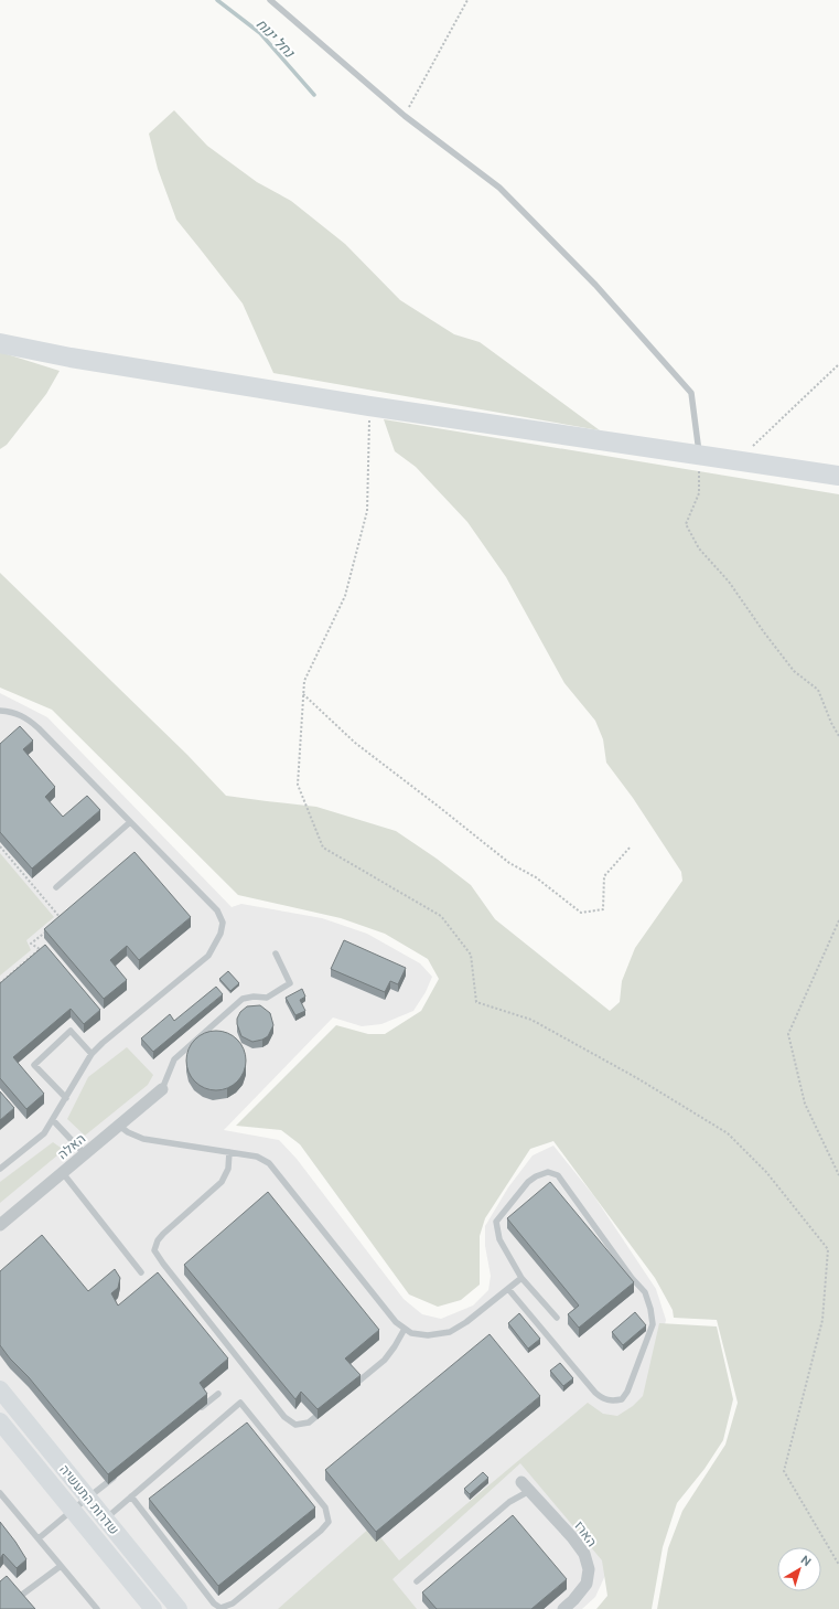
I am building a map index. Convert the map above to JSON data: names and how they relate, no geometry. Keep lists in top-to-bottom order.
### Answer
{
  "streets": {
    "street": ["האלה", "שדרות התעשיה", "הארז"]
  },
  "water": ["נחל ינוח"],
  "north": "top right"
}
